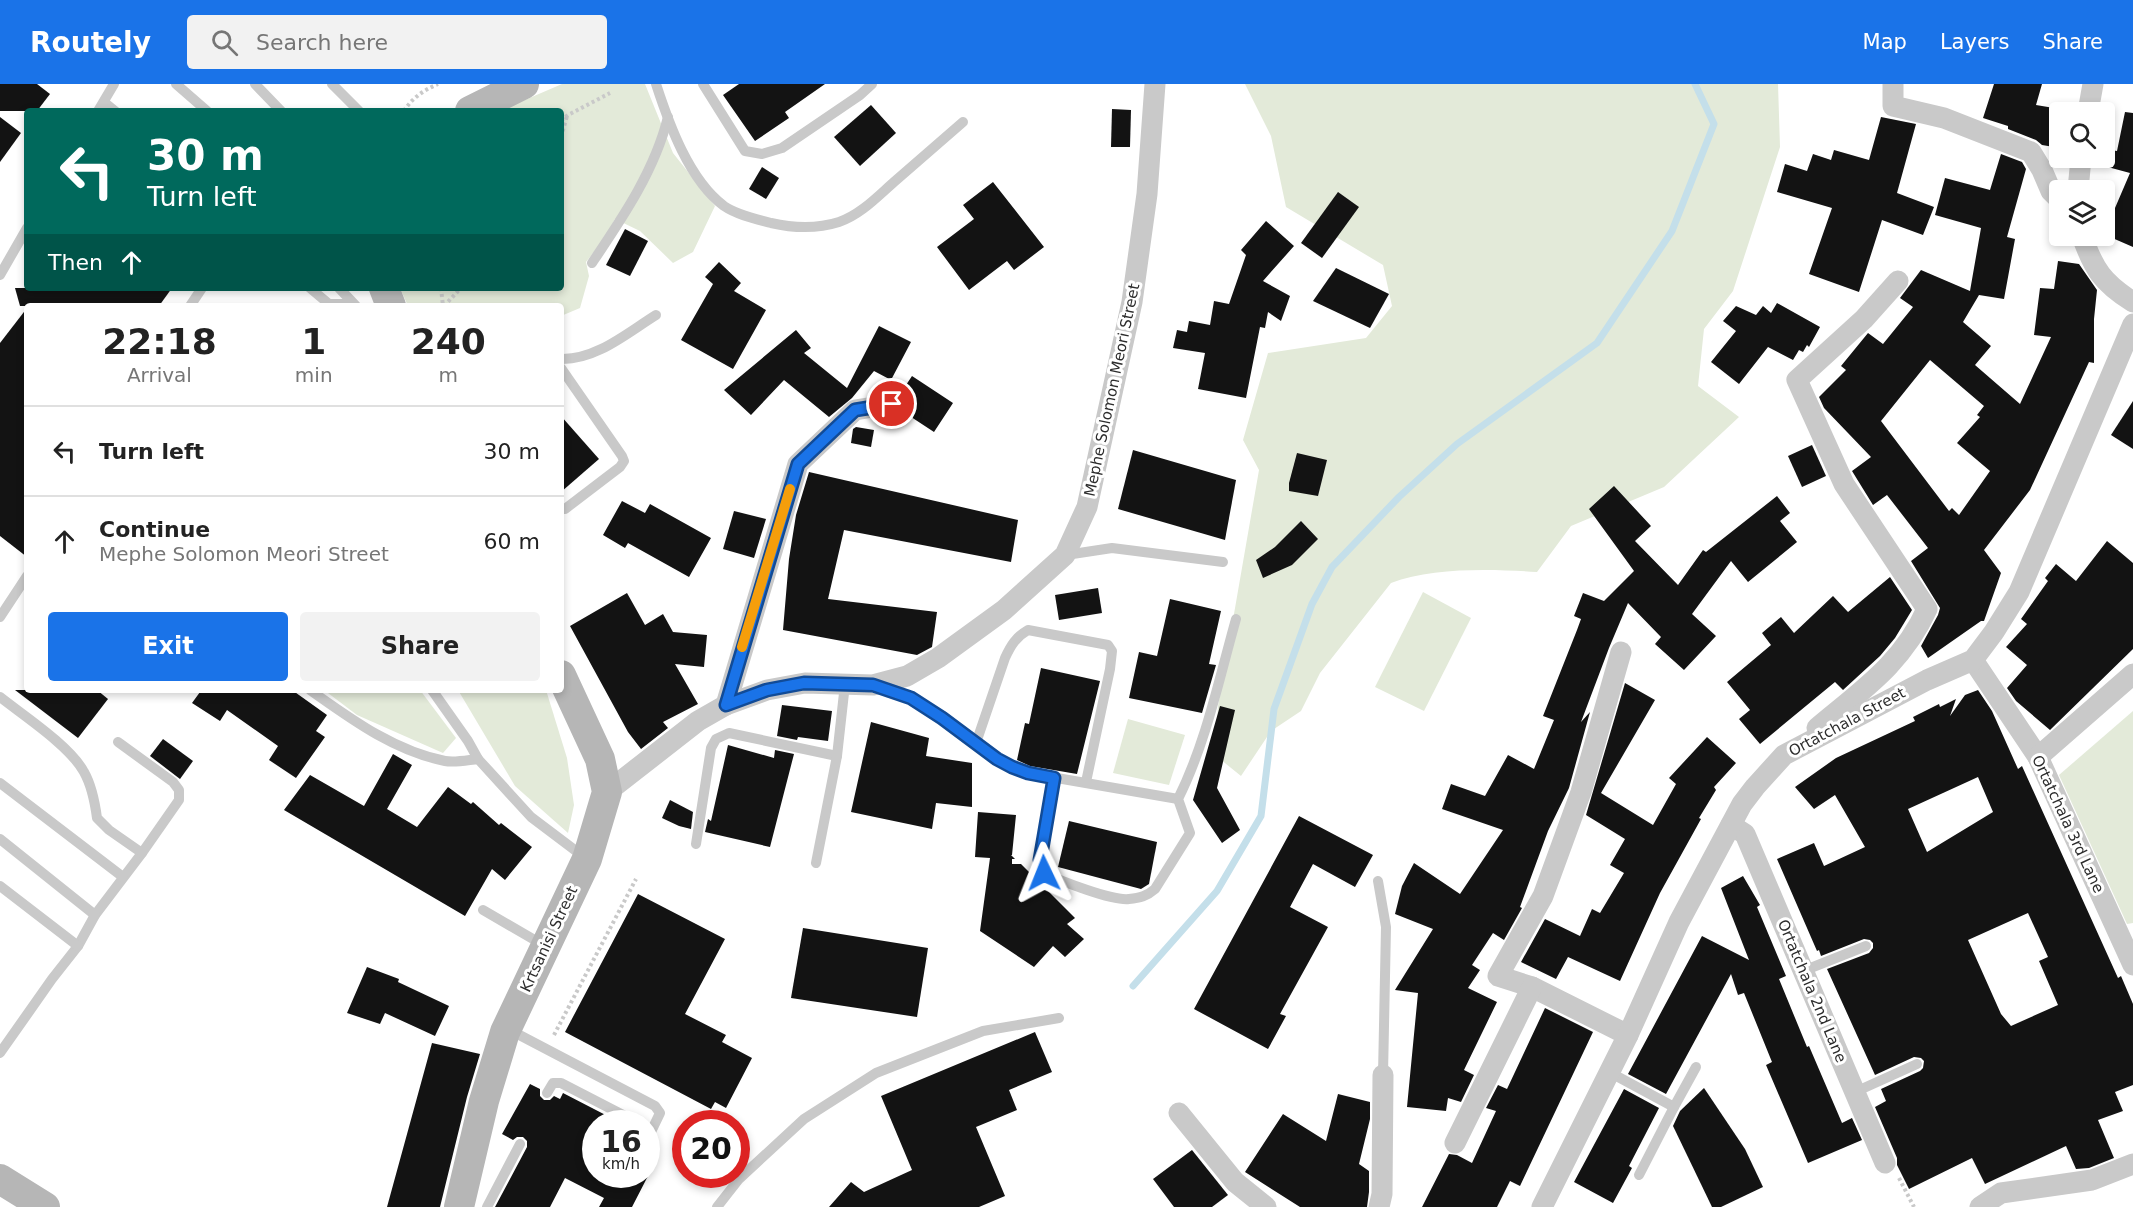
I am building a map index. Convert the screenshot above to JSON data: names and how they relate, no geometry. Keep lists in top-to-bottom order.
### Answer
{
  "streets": {
    "street": [
      "Mephe Solomon Meori Street",
      "Ortatchala Street",
      "Ortatchala 3rd Lane",
      "Krtsanisi Street",
      "Ortatchala 2nd Lane"
    ]
  },
  "crossings": [
    ["Mephe Solomon Meori Street", "Krtsanisi Street"],
    ["Ortatchala Street", "Ortatchala 3rd Lane"],
    ["Ortatchala Street", "Ortatchala 2nd Lane"]
  ],
  "page": {
    "header": "Routely",
    "search": "Search here",
    "nav": ["Map", "Layers", "Share"],
    "turn": ["30 m", "Turn left"],
    "then": "Then",
    "eta": [
      "22:18",
      "Arrival",
      "1",
      "min",
      "240",
      "m"
    ],
    "list": [
      {
        "name": "Turn left",
        "value": "30 m"
      },
      {
        "name": "Continue",
        "note": "Mephe Solomon Meori Street",
        "value": "60 m"
      }
    ],
    "buttons": ["Exit", "Share"],
    "speed": "16 km/h",
    "limit": "20"
  }
}
